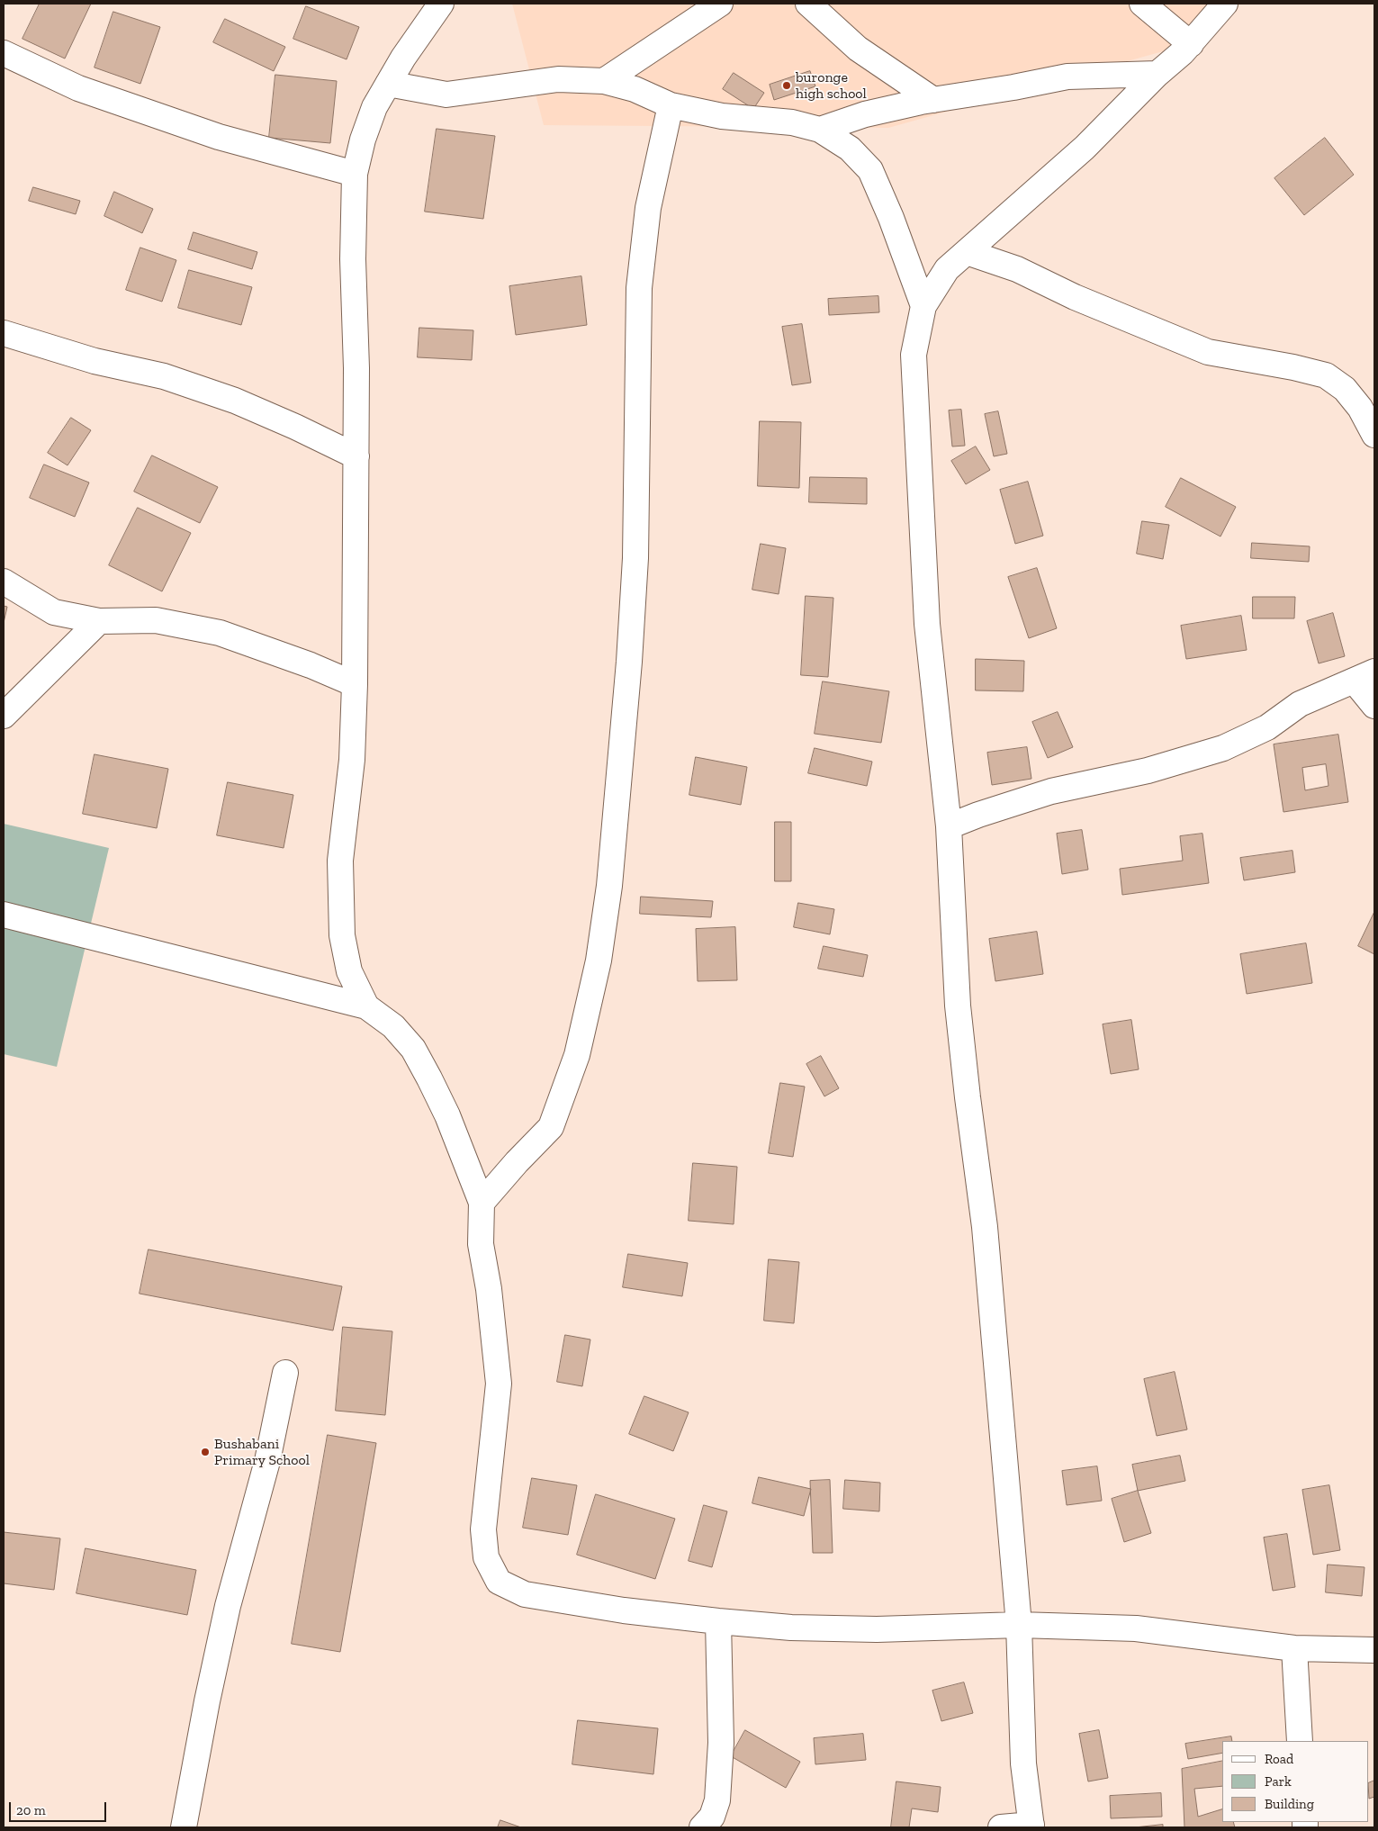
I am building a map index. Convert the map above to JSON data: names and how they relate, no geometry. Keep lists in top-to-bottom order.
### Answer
{
  "places": ["buronge high school", "Bushabani Primary School"],
  "legend": ["Road", "Park", "Building"],
  "scale_bar": "20 m"
}
